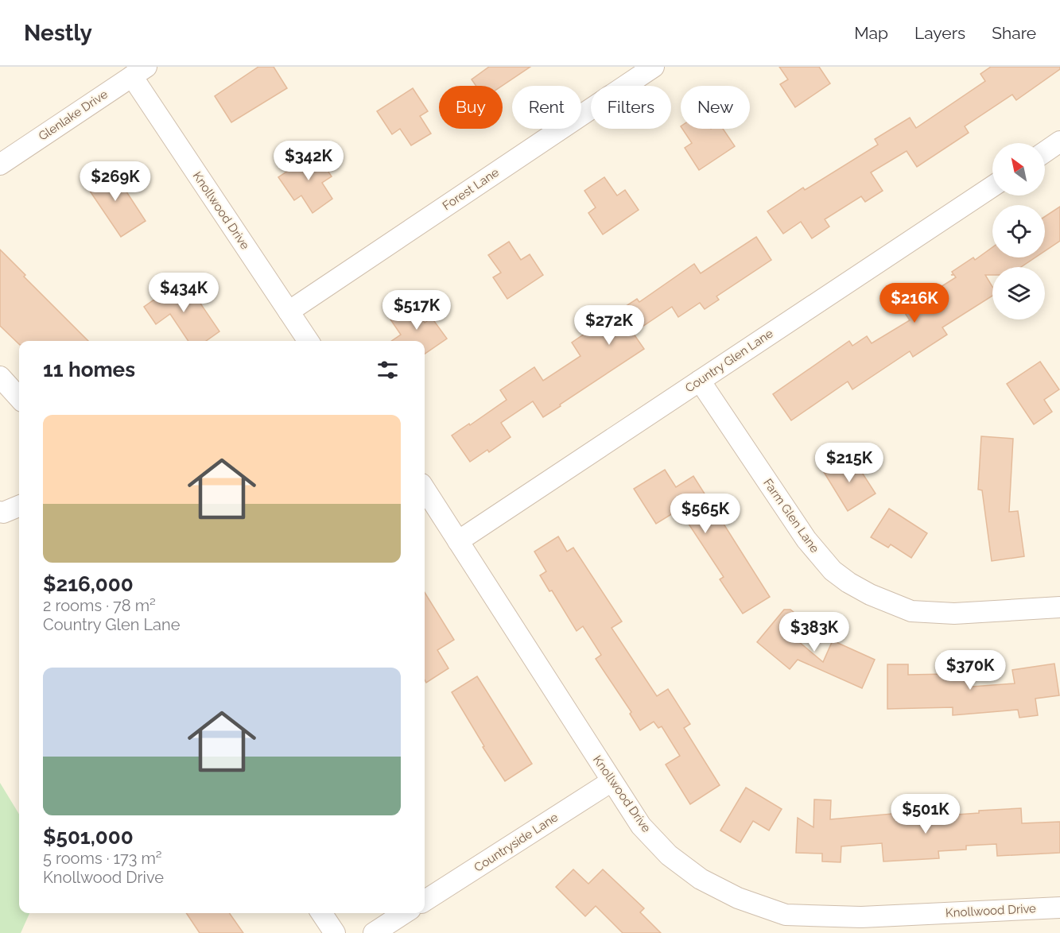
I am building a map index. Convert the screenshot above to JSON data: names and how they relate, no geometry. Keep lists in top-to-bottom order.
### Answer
{
  "streets": {
    "street": [
      "Glenlake Drive",
      "Forest Lane",
      "Knollwood Drive",
      "Country Glen Lane",
      "Farm Glen Lane",
      "Countryside Lane"
    ]
  },
  "crossings": [
    ["Glenlake Drive", "Knollwood Drive"],
    ["Forest Lane", "Knollwood Drive"],
    ["Knollwood Drive", "Country Glen Lane"],
    ["Knollwood Drive", "Countryside Lane"],
    ["Country Glen Lane", "Farm Glen Lane"]
  ],
  "north": "top left",
  "page": {
    "header": "Nestly",
    "nav": ["Map", "Layers", "Share"],
    "chip": [
      "Buy",
      "Rent",
      "Filters",
      "New"
    ],
    "price": [
      "$342K",
      "$269K",
      "$434K",
      "$216K",
      "$517K",
      "$272K",
      "$215K",
      "$565K",
      "$383K",
      "$370K",
      "$501K"
    ],
    "heading": "11 homes",
    "list": [
      {
        "name": "$216,000",
        "note": "2 rooms · 78 m² · Country Glen Lane"
      },
      {
        "name": "$501,000",
        "note": "5 rooms · 173 m² · Knollwood Drive"
      }
    ]
  }
}
